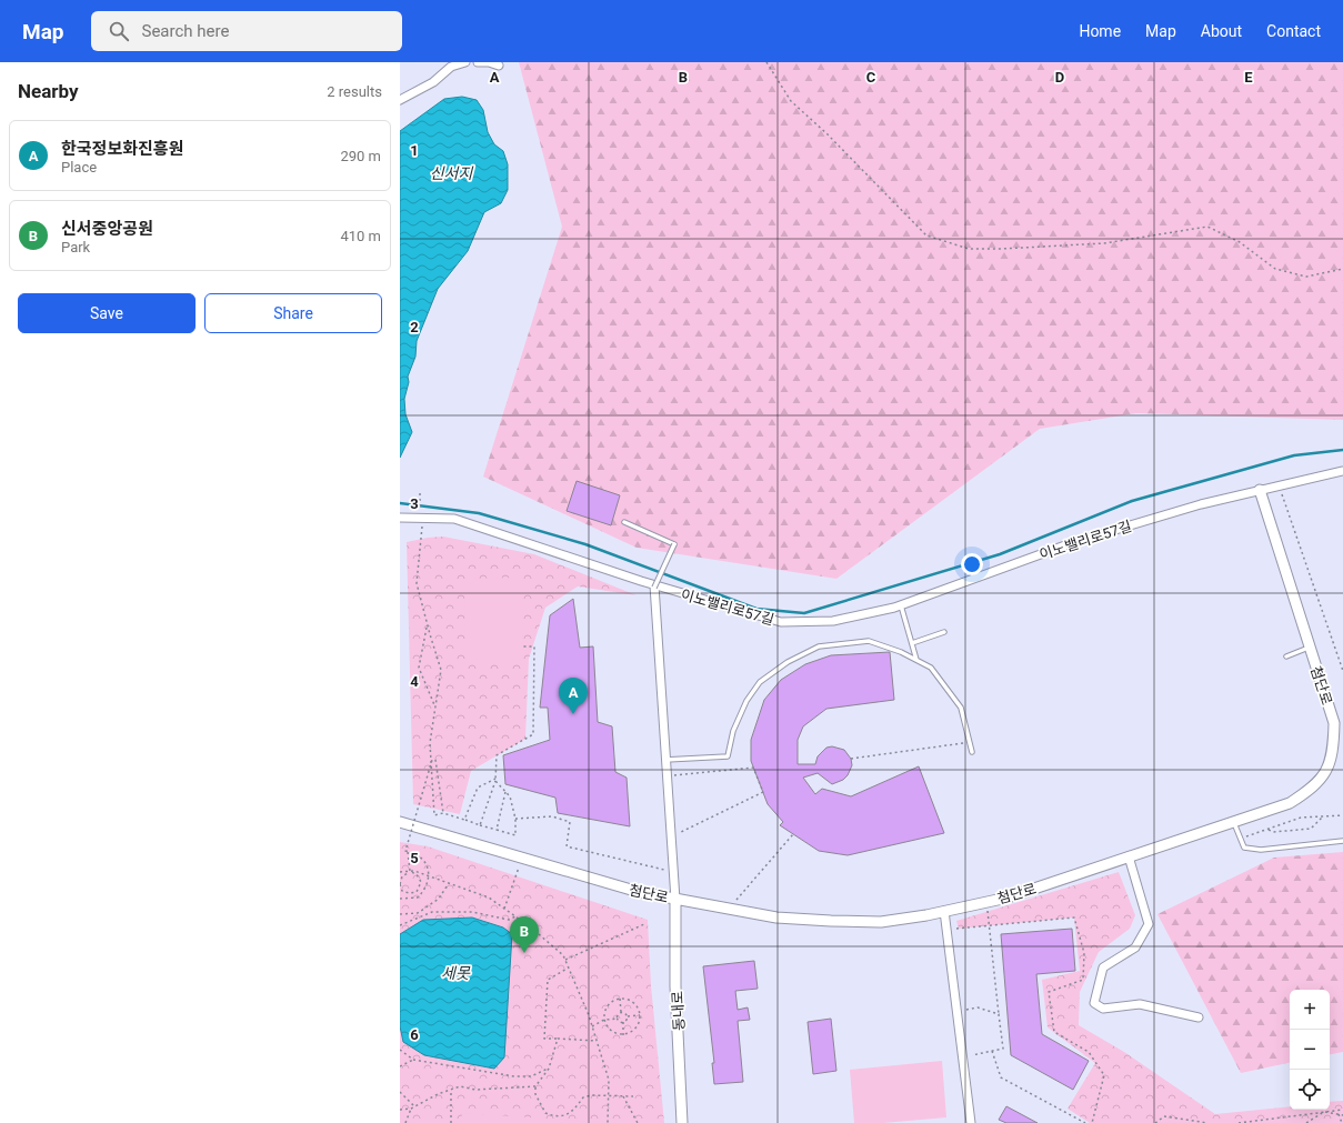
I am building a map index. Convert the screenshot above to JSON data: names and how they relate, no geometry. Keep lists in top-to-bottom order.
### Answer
{
  "streets": {
    "street": ["이노밸리로57길", "첨단로", "동내로"]
  },
  "crossings": [
    ["이노밸리로57길", "첨단로"],
    ["첨단로", "동내로"]
  ],
  "water": ["신서지", "세못"],
  "page": {
    "header": "Map",
    "search": "Search here",
    "nav": [
      "Home",
      "Map",
      "About",
      "Contact"
    ],
    "heading": ["Nearby", "2 results"],
    "list": [
      {
        "mark": "A",
        "name": "한국정보화진흥원",
        "note": "Place",
        "value": "290 m"
      },
      {
        "mark": "B",
        "name": "신서중앙공원",
        "note": "Park",
        "value": "410 m"
      }
    ],
    "buttons": ["Save", "Share"],
    "pins": ["A", "B"],
    "map_buttons": ["+", "−"]
  },
  "grid": {
    "columns": [
      "A",
      "B",
      "C",
      "D",
      "E"
    ],
    "rows": [
      "1",
      "2",
      "3",
      "4",
      "5",
      "6"
    ]
  }
}
